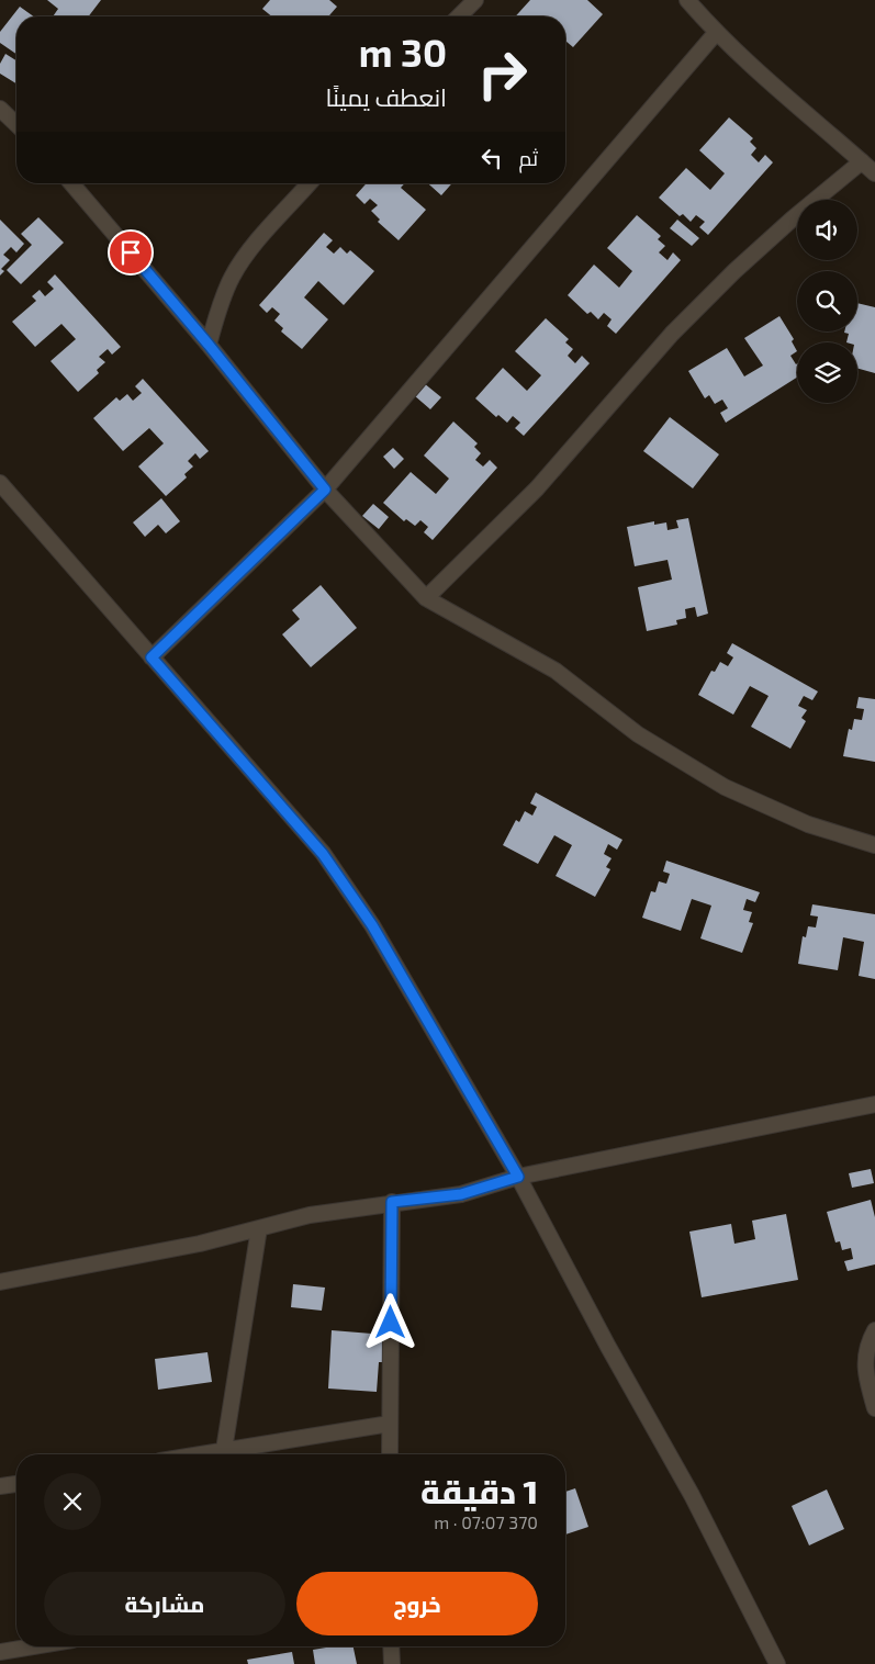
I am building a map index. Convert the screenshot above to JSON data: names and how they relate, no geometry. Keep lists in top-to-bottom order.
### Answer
{
  "page": {
    "turn": ["30 m", "انعطف يمينًا"],
    "then": "ثم",
    "heading": ["1 دقيقة", "370 m · 07:07"],
    "buttons": ["خروج", "مشاركة"]
  }
}
